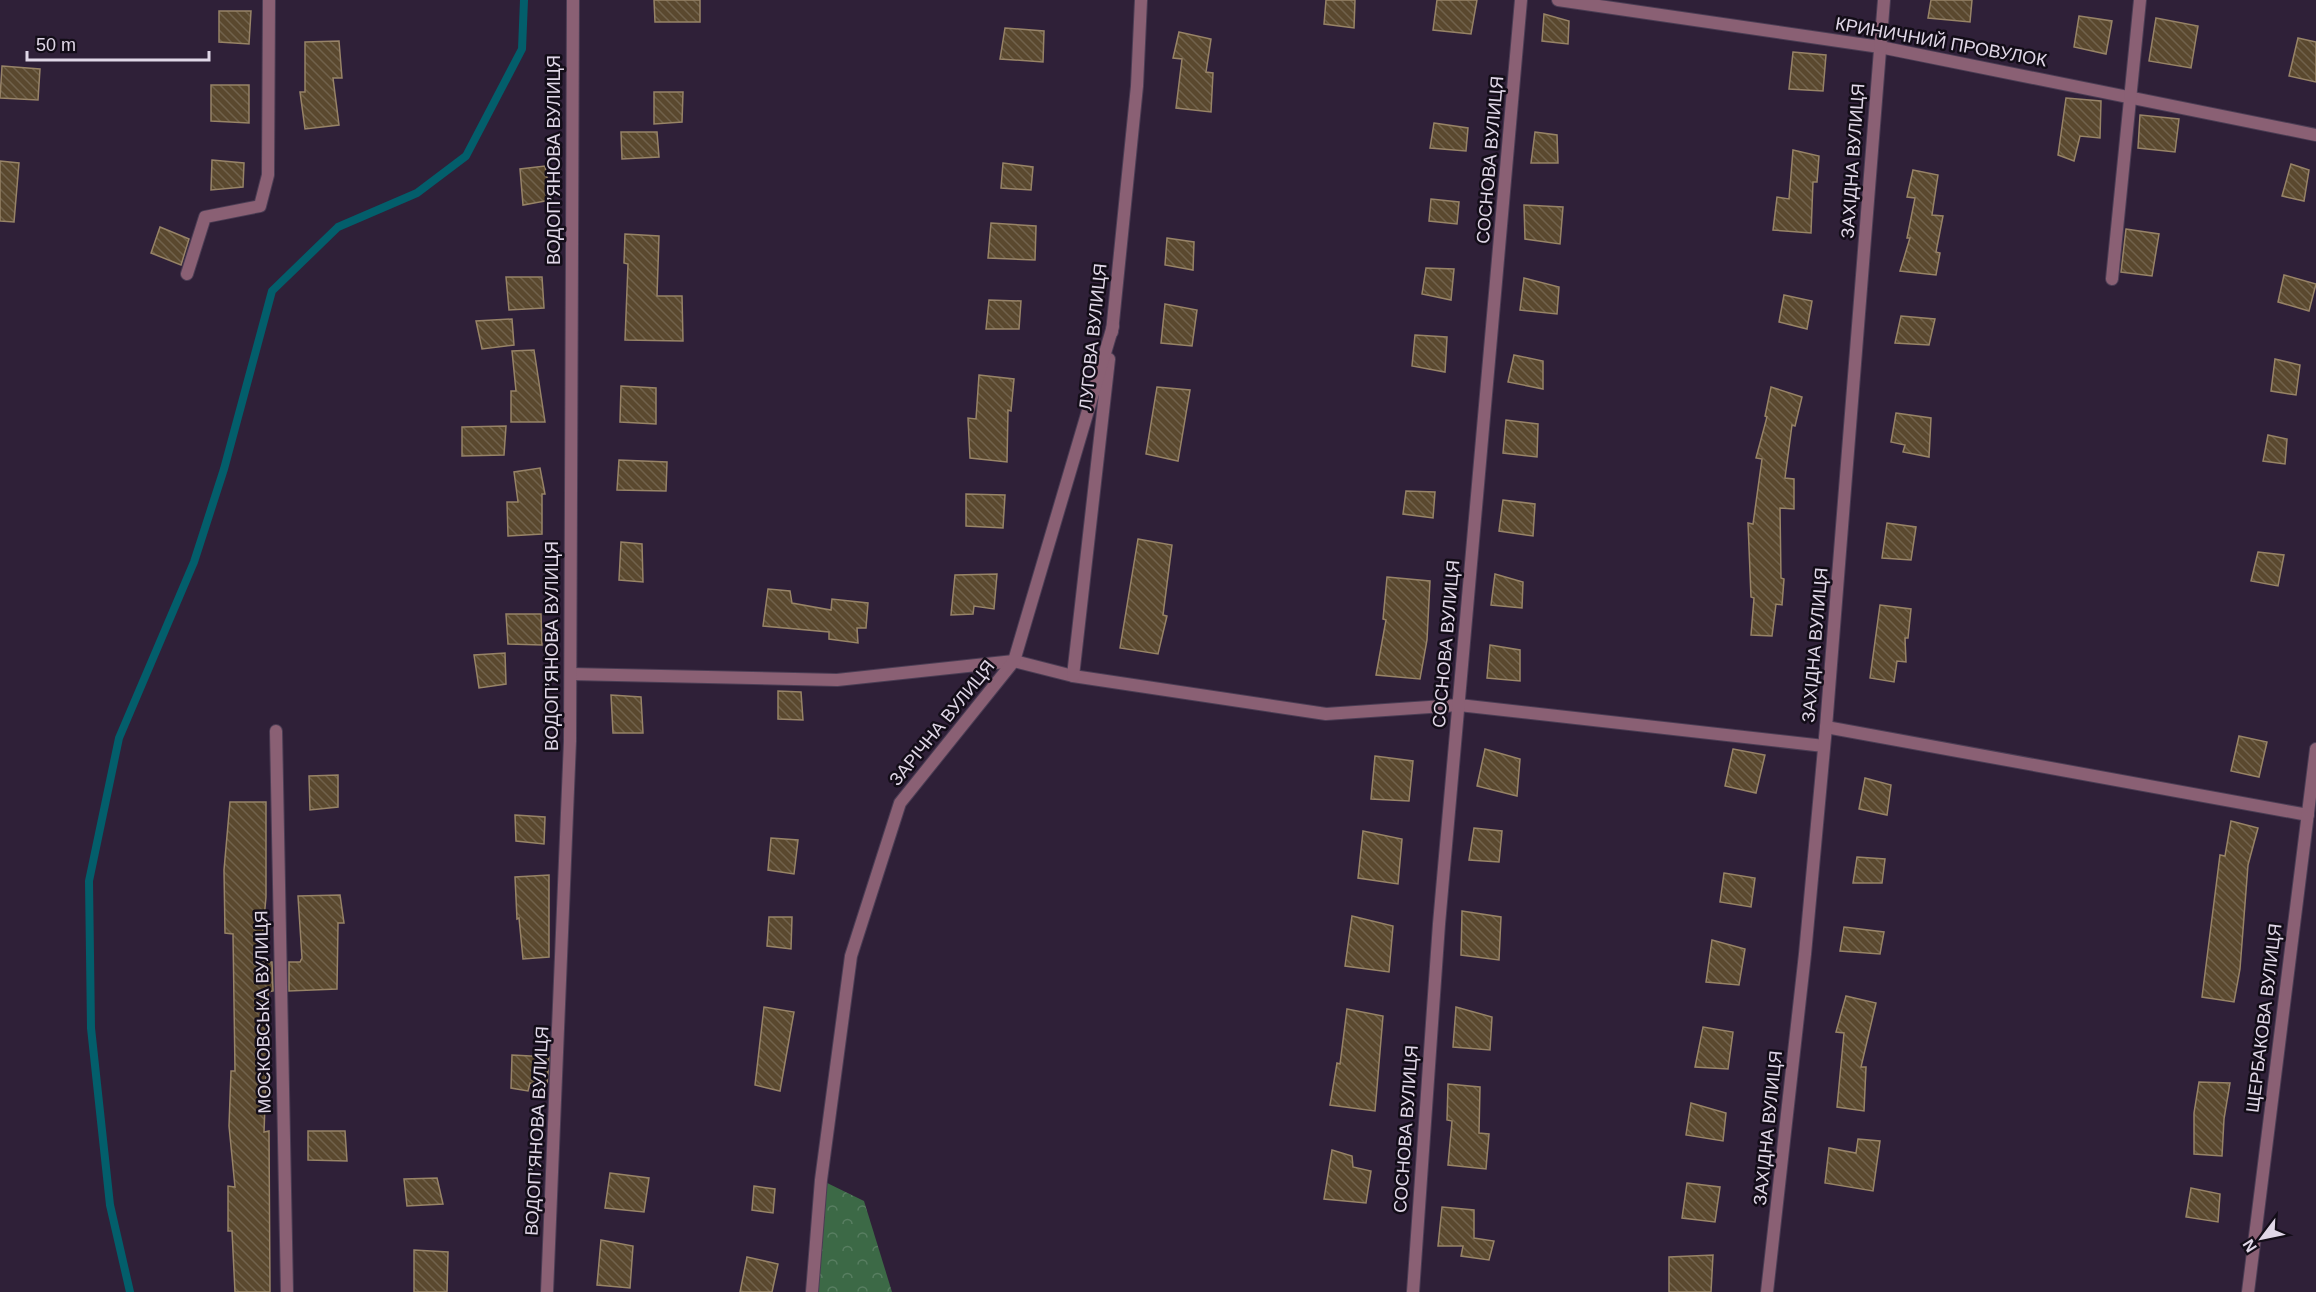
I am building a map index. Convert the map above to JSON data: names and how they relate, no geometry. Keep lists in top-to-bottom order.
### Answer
{
  "streets": {
    "street": [
      "КРИНИЧНИЙ ПРОВУЛОК",
      "ВОДОП’ЯНОВА ВУЛИЦЯ",
      "СОСНОВА ВУЛИЦЯ",
      "ЗАХІДНА ВУЛИЦЯ",
      "ЛУГОВА ВУЛИЦЯ",
      "ЗАРІЧНА ВУЛИЦЯ",
      "МОСКОВСЬКА ВУЛИЦЯ",
      "ЩЕРБАКОВА ВУЛИЦЯ"
    ]
  },
  "crossings": [
    ["КРИНИЧНИЙ ПРОВУЛОК", "ЗАХІДНА ВУЛИЦЯ"],
    ["ЛУГОВА ВУЛИЦЯ", "ЗАРІЧНА ВУЛИЦЯ"]
  ],
  "scale_bar": "50 m",
  "north": "bottom left"
}
